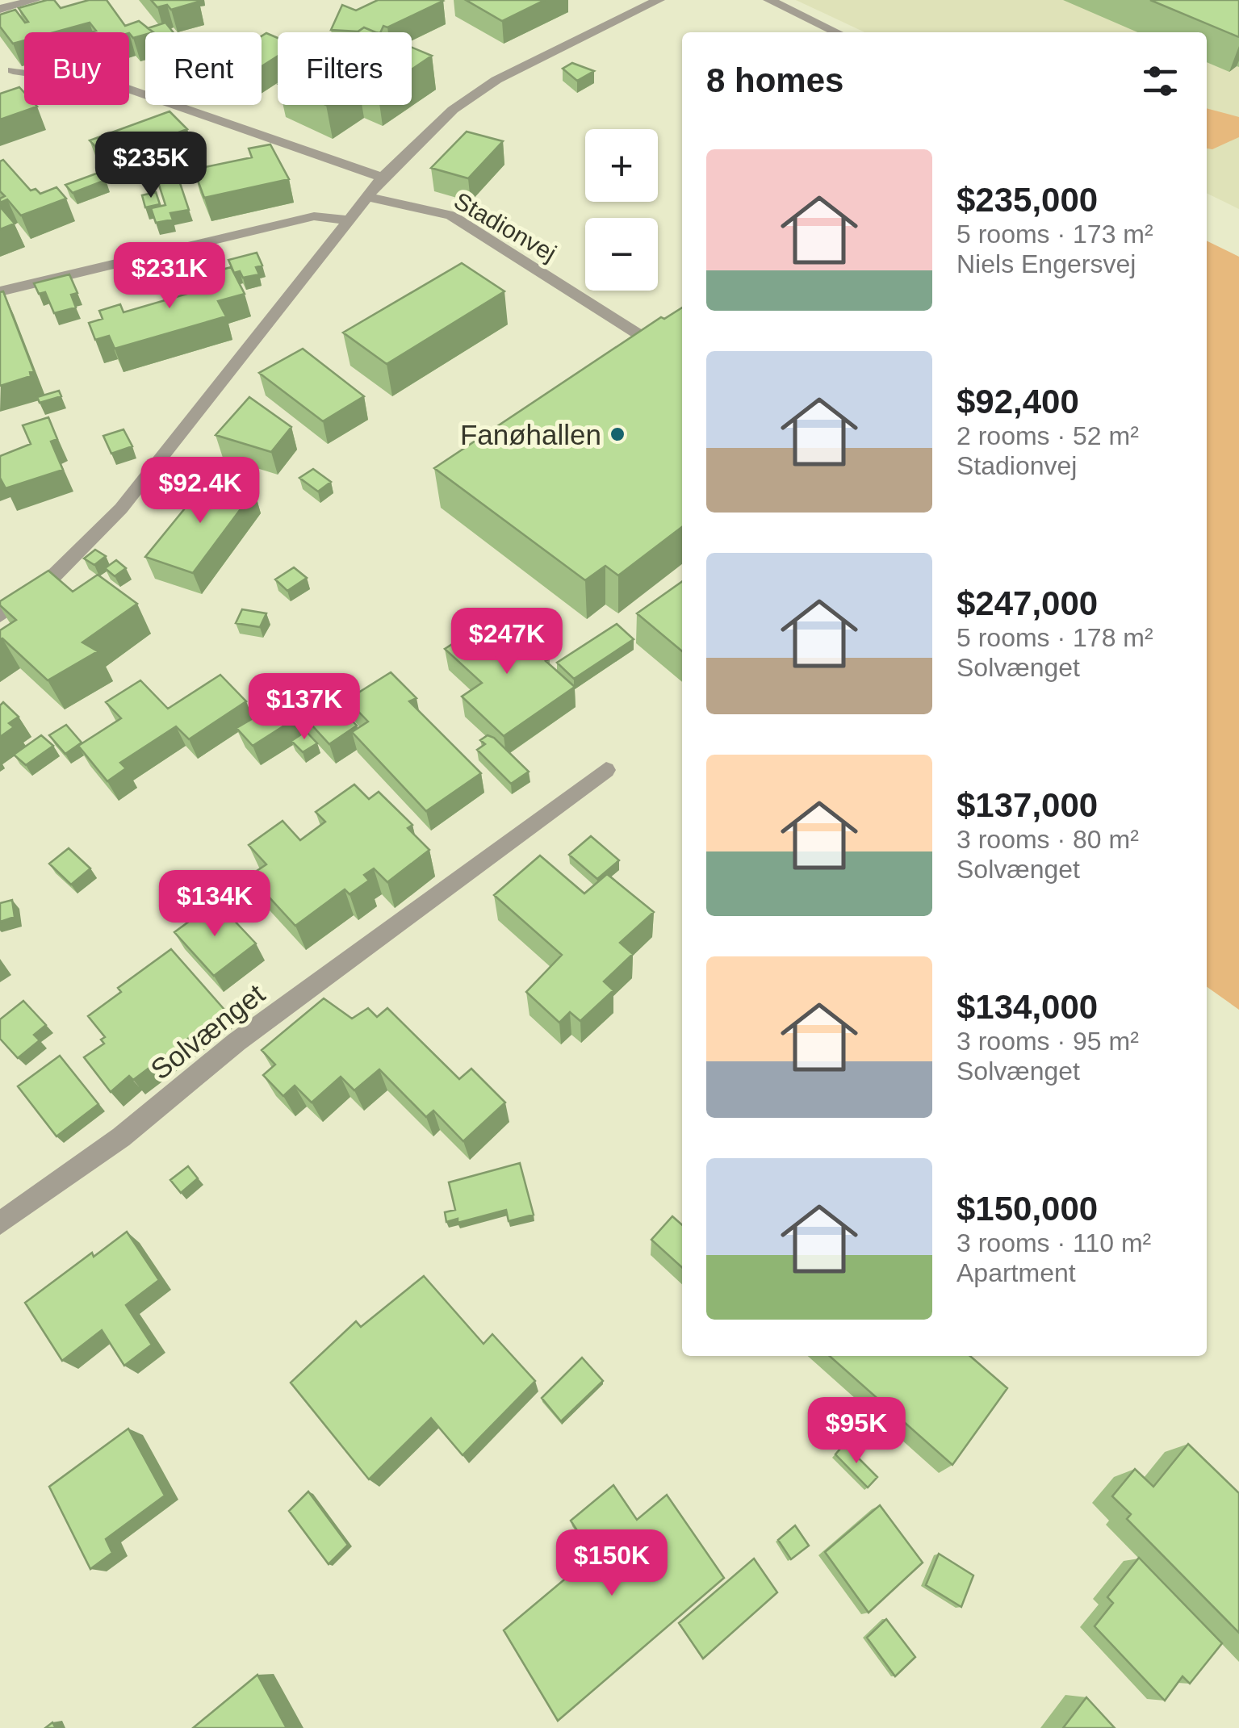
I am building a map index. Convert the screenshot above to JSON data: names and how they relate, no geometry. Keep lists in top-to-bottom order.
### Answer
{
  "streets": {
    "street": ["Stadionvej", "Solvænget"]
  },
  "places": ["Fanøhallen"],
  "page": {
    "chip": ["Buy", "Rent", "Filters"],
    "heading": "8 homes",
    "map_buttons": ["+", "−"],
    "list": [
      {
        "name": "$235,000",
        "note": "5 rooms · 173 m² · Niels Engersvej"
      },
      {
        "name": "$92,400",
        "note": "2 rooms · 52 m² · Stadionvej"
      },
      {
        "name": "$247,000",
        "note": "5 rooms · 178 m² · Solvænget"
      },
      {
        "name": "$137,000",
        "note": "3 rooms · 80 m² · Solvænget"
      },
      {
        "name": "$134,000",
        "note": "3 rooms · 95 m² · Solvænget"
      },
      {
        "name": "$150,000",
        "note": "3 rooms · 110 m² · Apartment"
      }
    ],
    "price": [
      "$235K",
      "$231K",
      "$92.4K",
      "$247K",
      "$137K",
      "$134K",
      "$95K",
      "$150K"
    ]
  }
}
